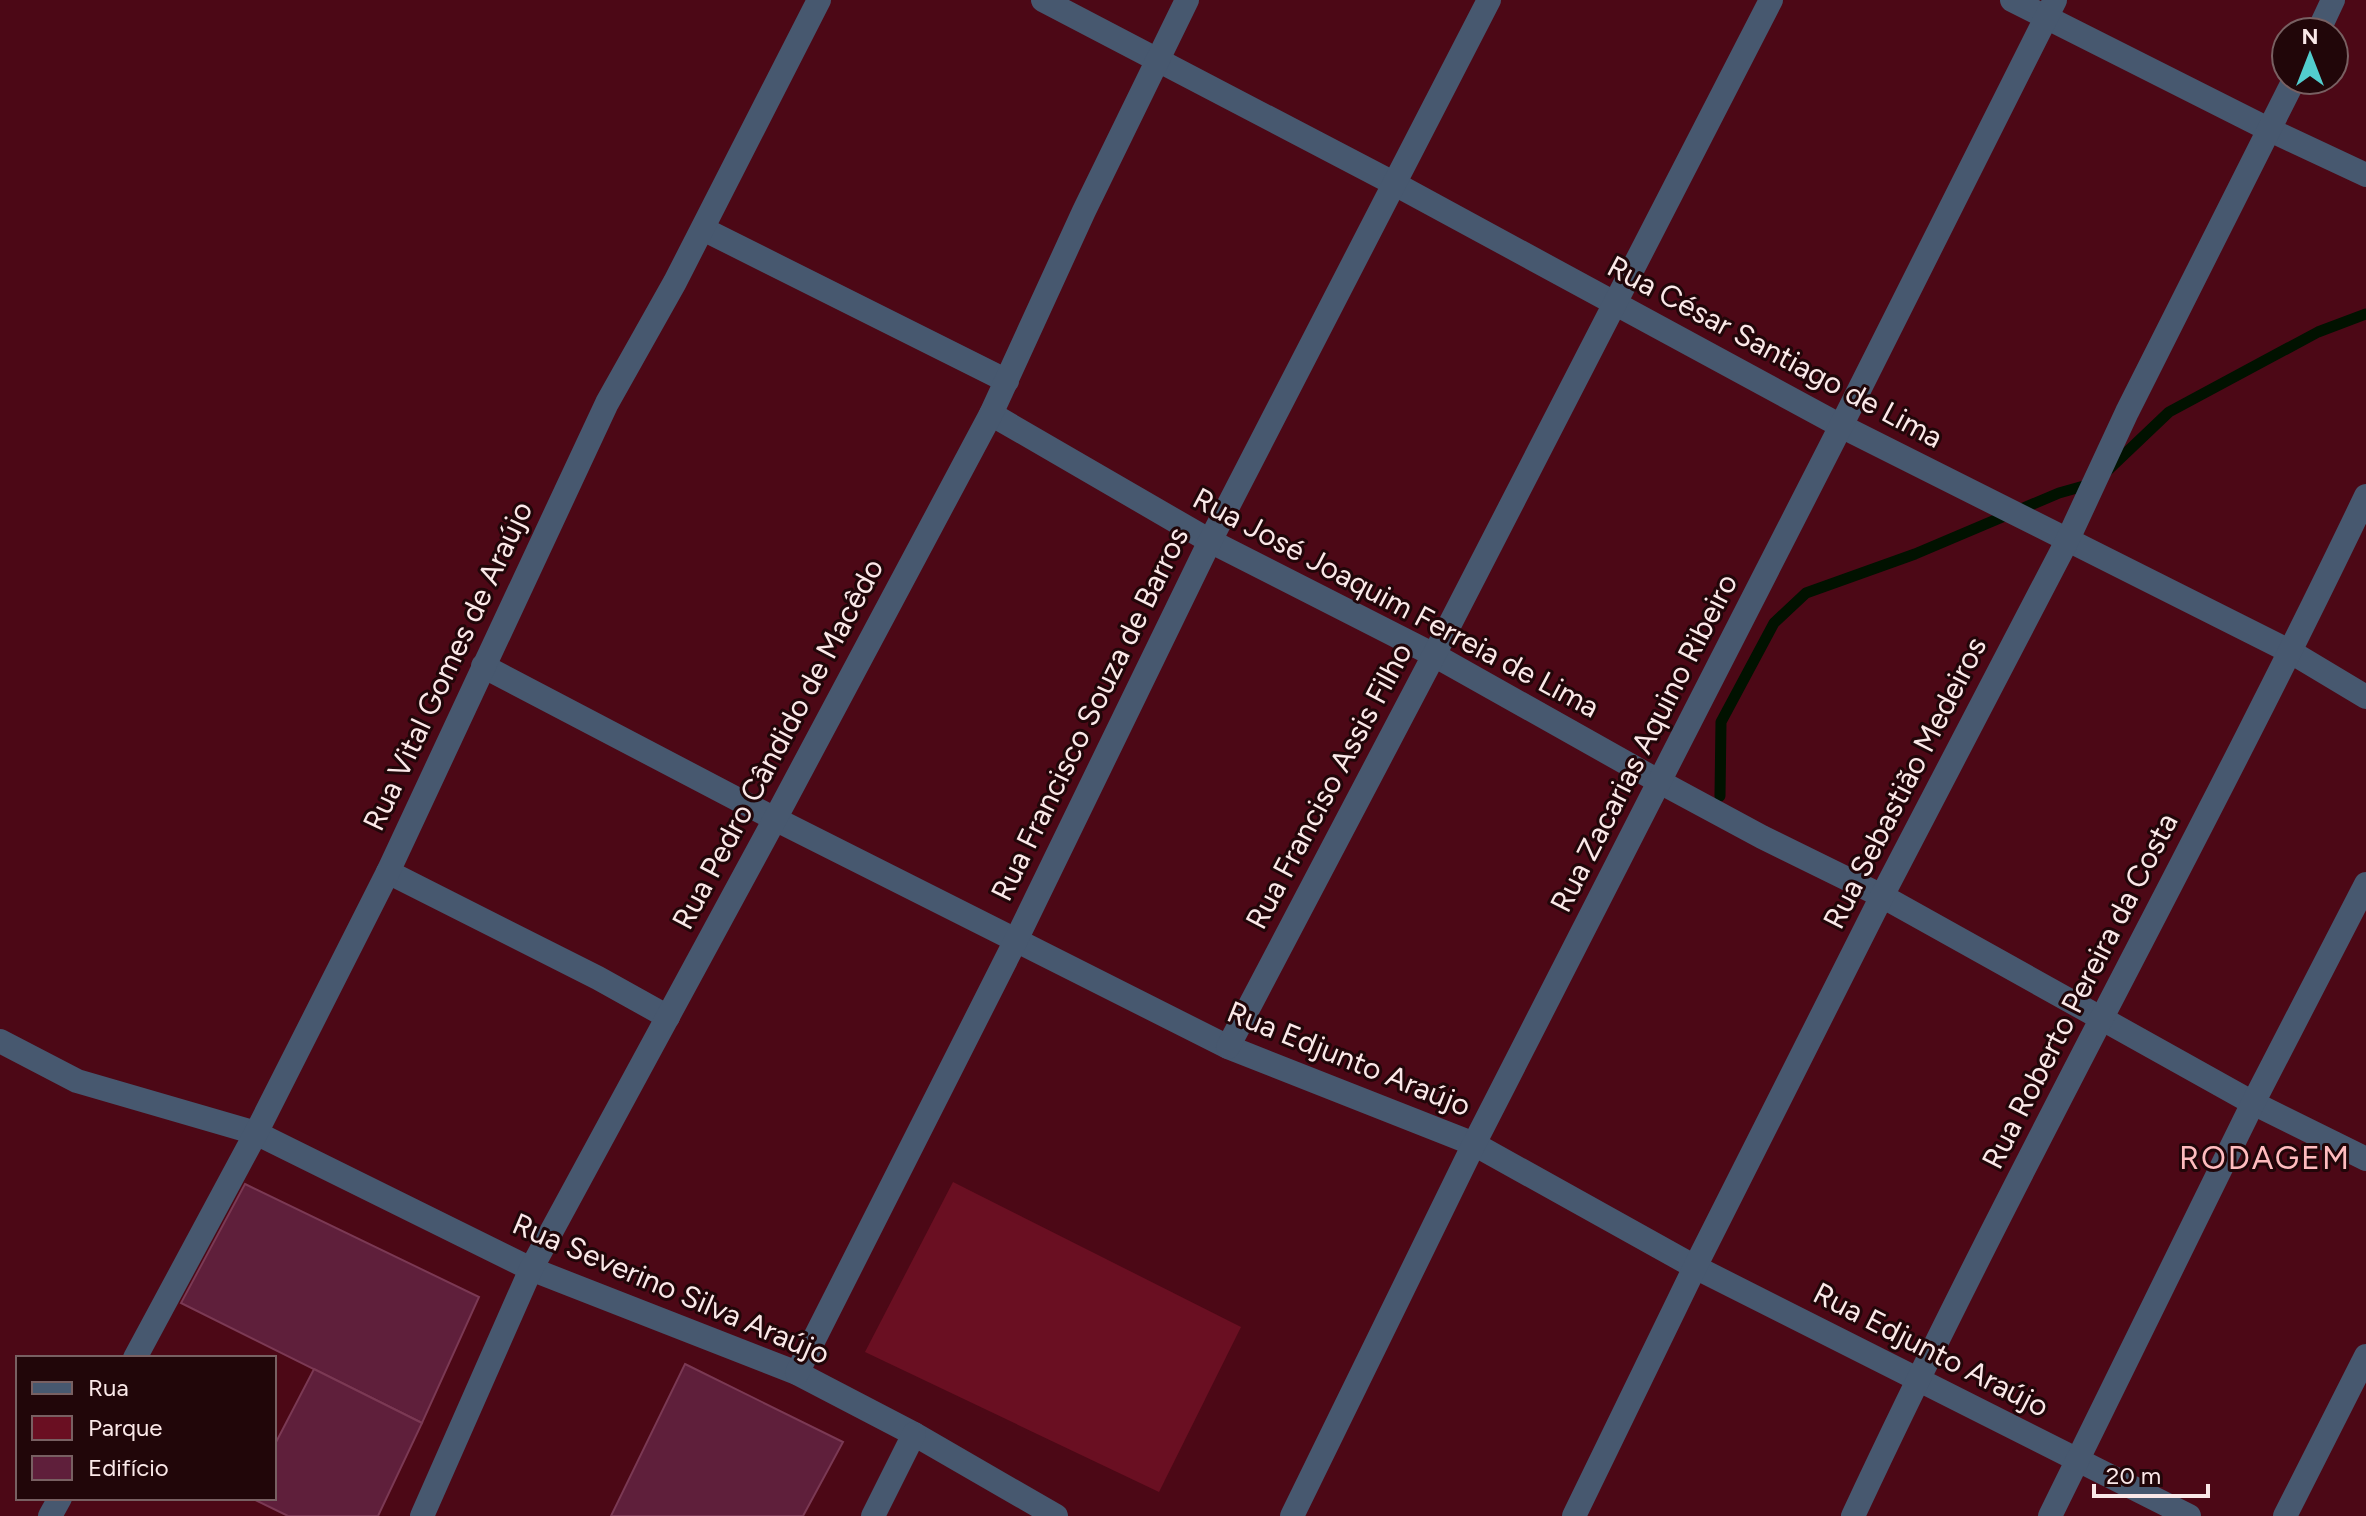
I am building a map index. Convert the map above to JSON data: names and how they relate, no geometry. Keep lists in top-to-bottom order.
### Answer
{
  "streets": {
    "street": [
      "Rua César Santiago de Lima",
      "Rua José Joaquim Ferreia de Lima",
      "Rua Vital Gomes de Araújo",
      "Rua Francisco Souza de Barros",
      "Rua Zacarias Aquino Ribeiro",
      "Rua Pedro Cândido de Macêdo",
      "Rua Sebastião Medeiros",
      "Rua Franciso Assis Filho",
      "Rua Roberto Pereira da Costa",
      "Rua Edjunto Araújo",
      "Rua Severino Silva Araújo"
    ]
  },
  "crossings": [
    ["Rua César Santiago de Lima", "Rua Francisco Souza de Barros"],
    ["Rua César Santiago de Lima", "Rua Zacarias Aquino Ribeiro"],
    ["Rua César Santiago de Lima", "Rua Pedro Cândido de Macêdo"],
    ["Rua César Santiago de Lima", "Rua Sebastião Medeiros"],
    ["Rua César Santiago de Lima", "Rua Franciso Assis Filho"],
    ["Rua César Santiago de Lima", "Rua Roberto Pereira da Costa"],
    ["Rua José Joaquim Ferreia de Lima", "Rua Francisco Souza de Barros"],
    ["Rua José Joaquim Ferreia de Lima", "Rua Zacarias Aquino Ribeiro"],
    ["Rua José Joaquim Ferreia de Lima", "Rua Pedro Cândido de Macêdo"],
    ["Rua José Joaquim Ferreia de Lima", "Rua Sebastião Medeiros"],
    ["Rua José Joaquim Ferreia de Lima", "Rua Franciso Assis Filho"],
    ["Rua José Joaquim Ferreia de Lima", "Rua Roberto Pereira da Costa"],
    ["Rua Vital Gomes de Araújo", "Rua Edjunto Araújo"],
    ["Rua Vital Gomes de Araújo", "Rua Severino Silva Araújo"],
    ["Rua Francisco Souza de Barros", "Rua Edjunto Araújo"],
    ["Rua Francisco Souza de Barros", "Rua Severino Silva Araújo"],
    ["Rua Zacarias Aquino Ribeiro", "Rua Edjunto Araújo"],
    ["Rua Pedro Cândido de Macêdo", "Rua Edjunto Araújo"],
    ["Rua Pedro Cândido de Macêdo", "Rua Severino Silva Araújo"],
    ["Rua Sebastião Medeiros", "Rua Edjunto Araújo"],
    ["Rua Franciso Assis Filho", "Rua Edjunto Araújo"],
    ["Rua Roberto Pereira da Costa", "Rua Edjunto Araújo"]
  ],
  "districts": ["RODAGEM"],
  "legend": ["Rua", "Parque", "Edifício"],
  "scale_bar": "20 m",
  "north": "top"
}
